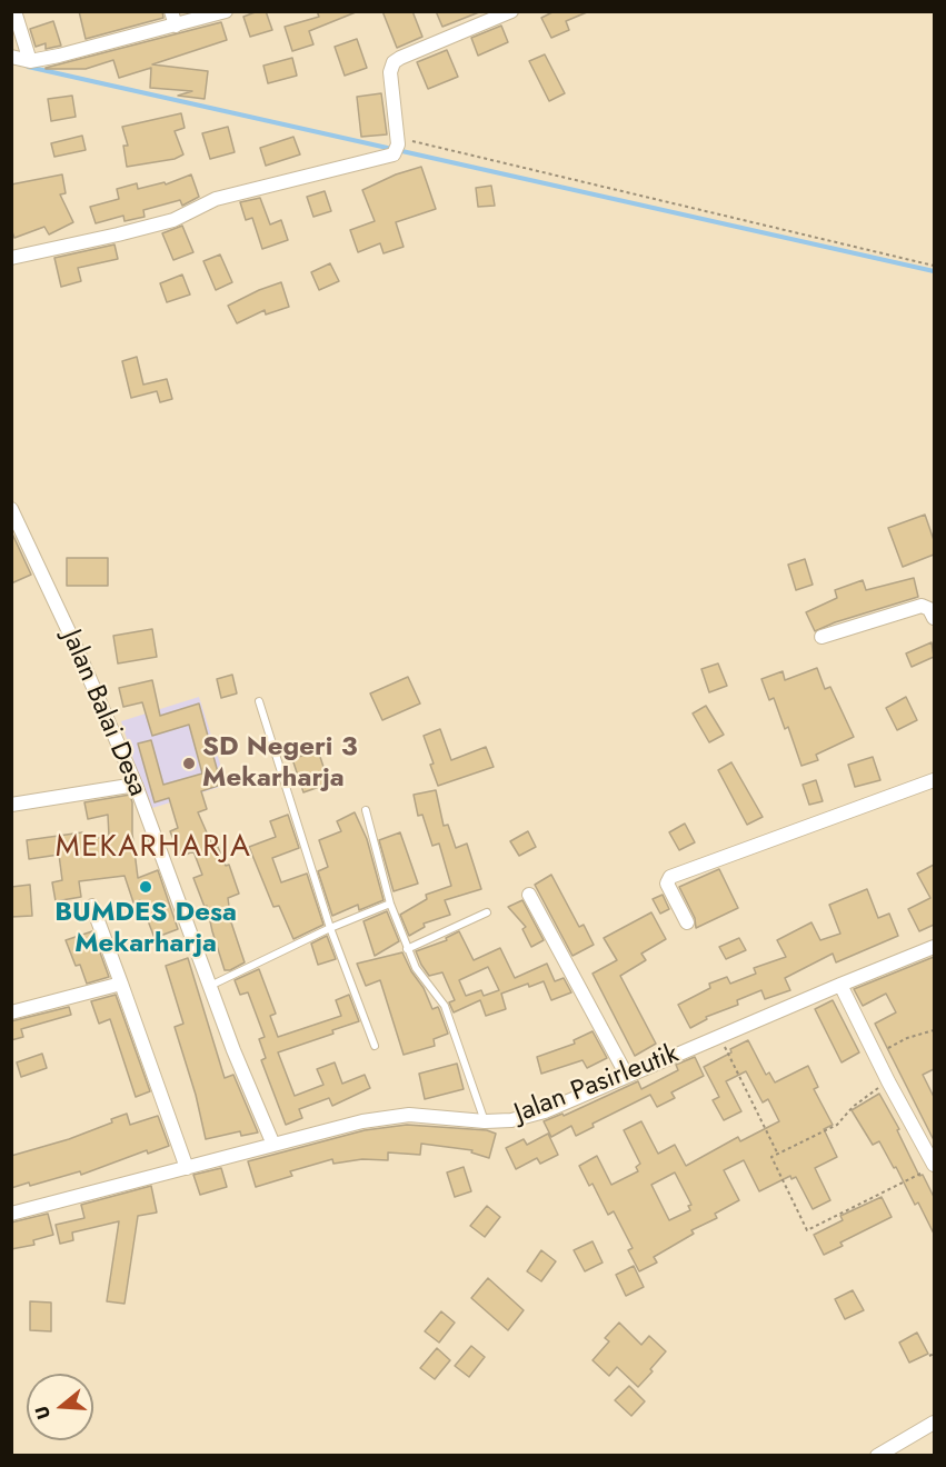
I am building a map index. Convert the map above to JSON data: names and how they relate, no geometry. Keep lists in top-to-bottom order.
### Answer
{
  "streets": {
    "street": ["Jalan Balai Desa", "Jalan Pasirleutik"]
  },
  "crossings": [
    ["Jalan Balai Desa", "Jalan Pasirleutik"]
  ],
  "districts": ["MEKARHARJA"],
  "places": ["SD Negeri 3 Mekarharja", "BUMDES Desa Mekarharja"],
  "north": "left"
}
